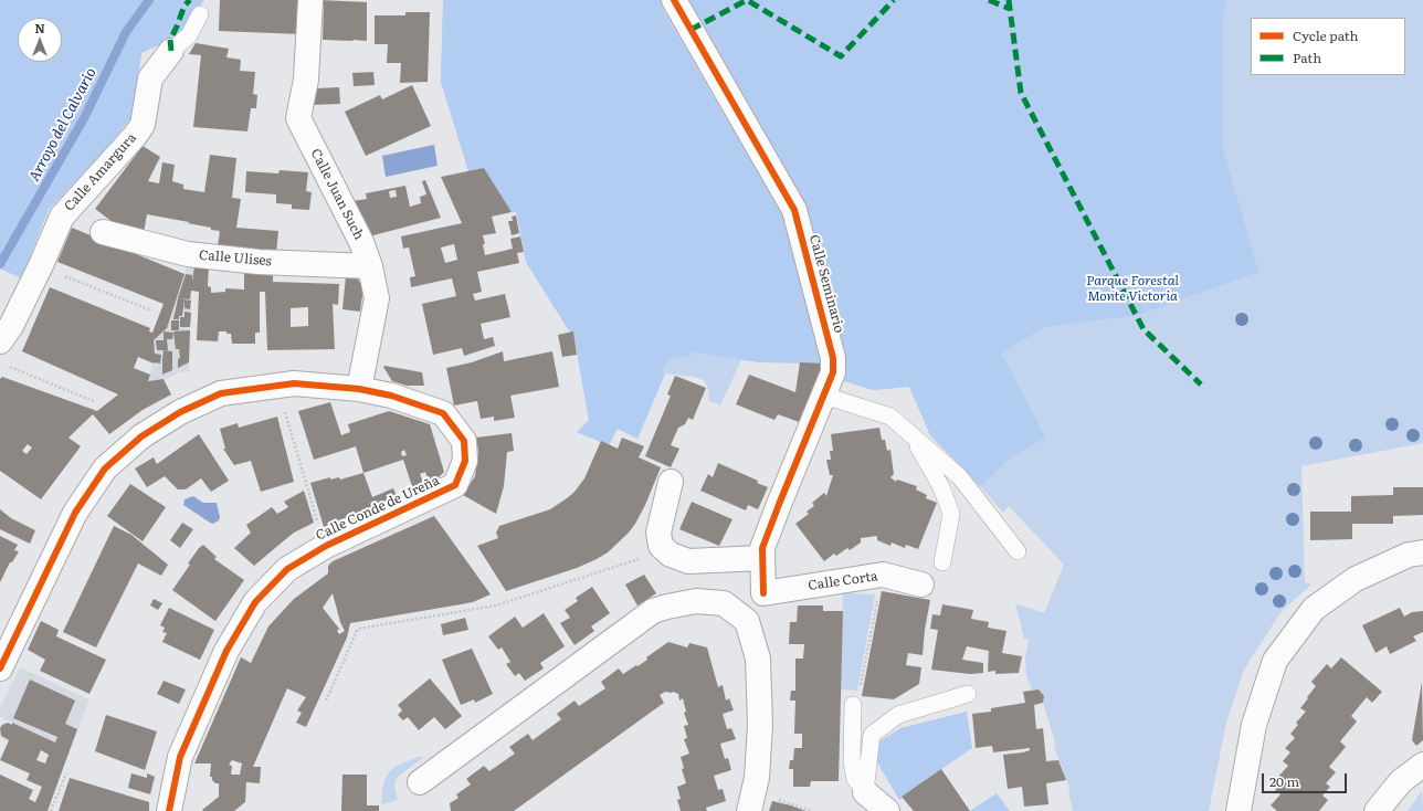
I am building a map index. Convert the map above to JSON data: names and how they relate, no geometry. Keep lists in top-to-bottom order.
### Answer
{
  "streets": {
    "street": [
      "Calle Amargura",
      "Calle Juan Such",
      "Calle Ulises",
      "Calle Seminario",
      "Calle Conde de Ureña",
      "Calle Corta"
    ]
  },
  "crossings": [
    ["Calle Juan Such", "Calle Ulises"],
    ["Calle Juan Such", "Calle Conde de Ureña"],
    ["Calle Seminario", "Calle Corta"]
  ],
  "water": ["Arroyo del Calvario"],
  "parks": ["Parque Forestal Monte Victoria"],
  "legend": ["Cycle path", "Path"],
  "scale_bar": "20 m",
  "north": "top"
}
